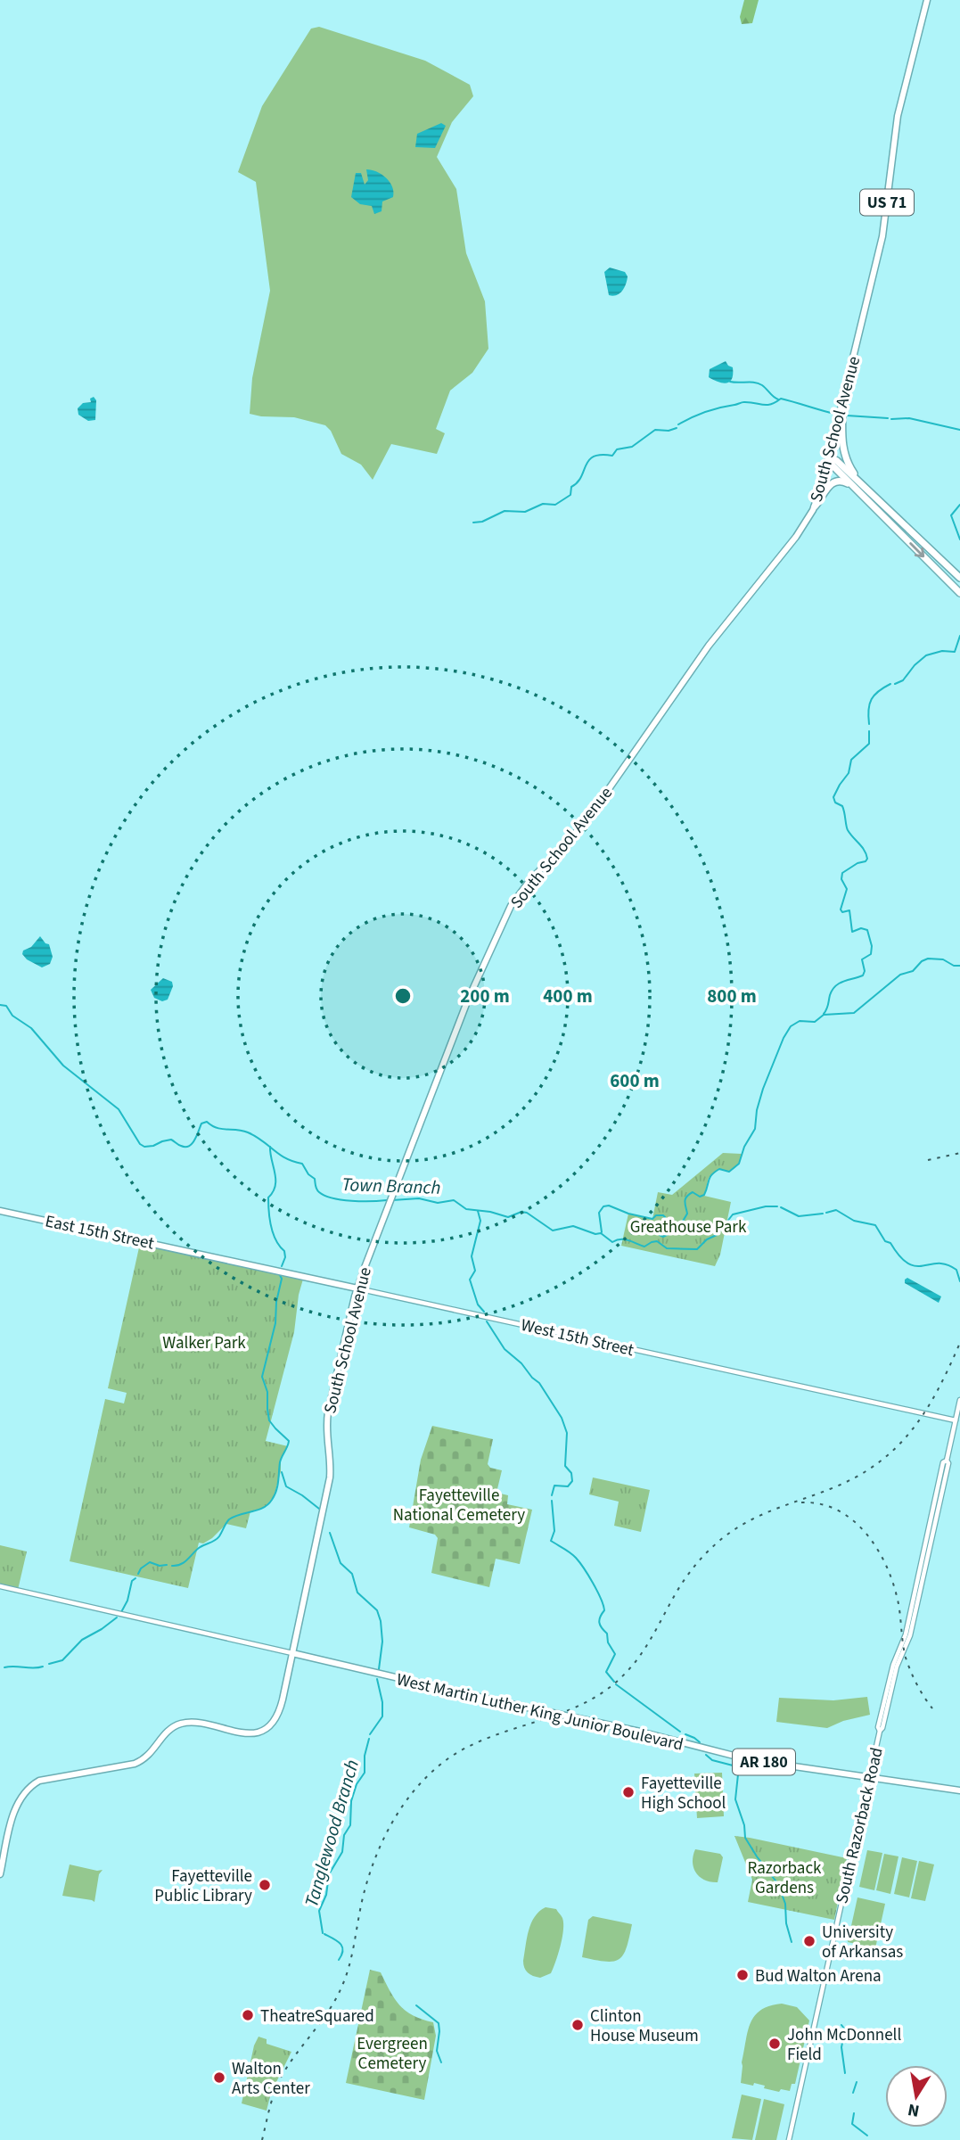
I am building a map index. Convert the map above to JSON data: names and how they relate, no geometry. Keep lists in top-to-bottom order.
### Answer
{
  "streets": {
    "main road": [
      "US 71",
      "South School Avenue",
      "East 15th Street",
      "West 15th Street",
      "West Martin Luther King Junior Boulevard",
      "AR 180",
      "South Razorback Road"
    ]
  },
  "crossings": [
    ["South School Avenue", "West 15th Street"],
    ["South School Avenue", "West Martin Luther King Junior Boulevard"],
    ["East 15th Street", "West 15th Street"],
    ["West 15th Street", "South Razorback Road"],
    ["West Martin Luther King Junior Boulevard", "South Razorback Road"]
  ],
  "water": ["Town Branch", "Tanglewood Branch"],
  "parks": [
    "Greathouse Park",
    "Walker Park",
    "Fayetteville National Cemetery",
    "Razorback Gardens",
    "Evergreen Cemetery"
  ],
  "places": [
    "Fayetteville High School",
    "Fayetteville Public Library",
    "University of Arkansas",
    "Bud Walton Arena",
    "TheatreSquared",
    "Clinton House Museum",
    "John McDonnell Field",
    "Walton Arts Center"
  ],
  "north": "bottom",
  "rings": [
    "200 m",
    "400 m",
    "800 m",
    "600 m"
  ]
}
